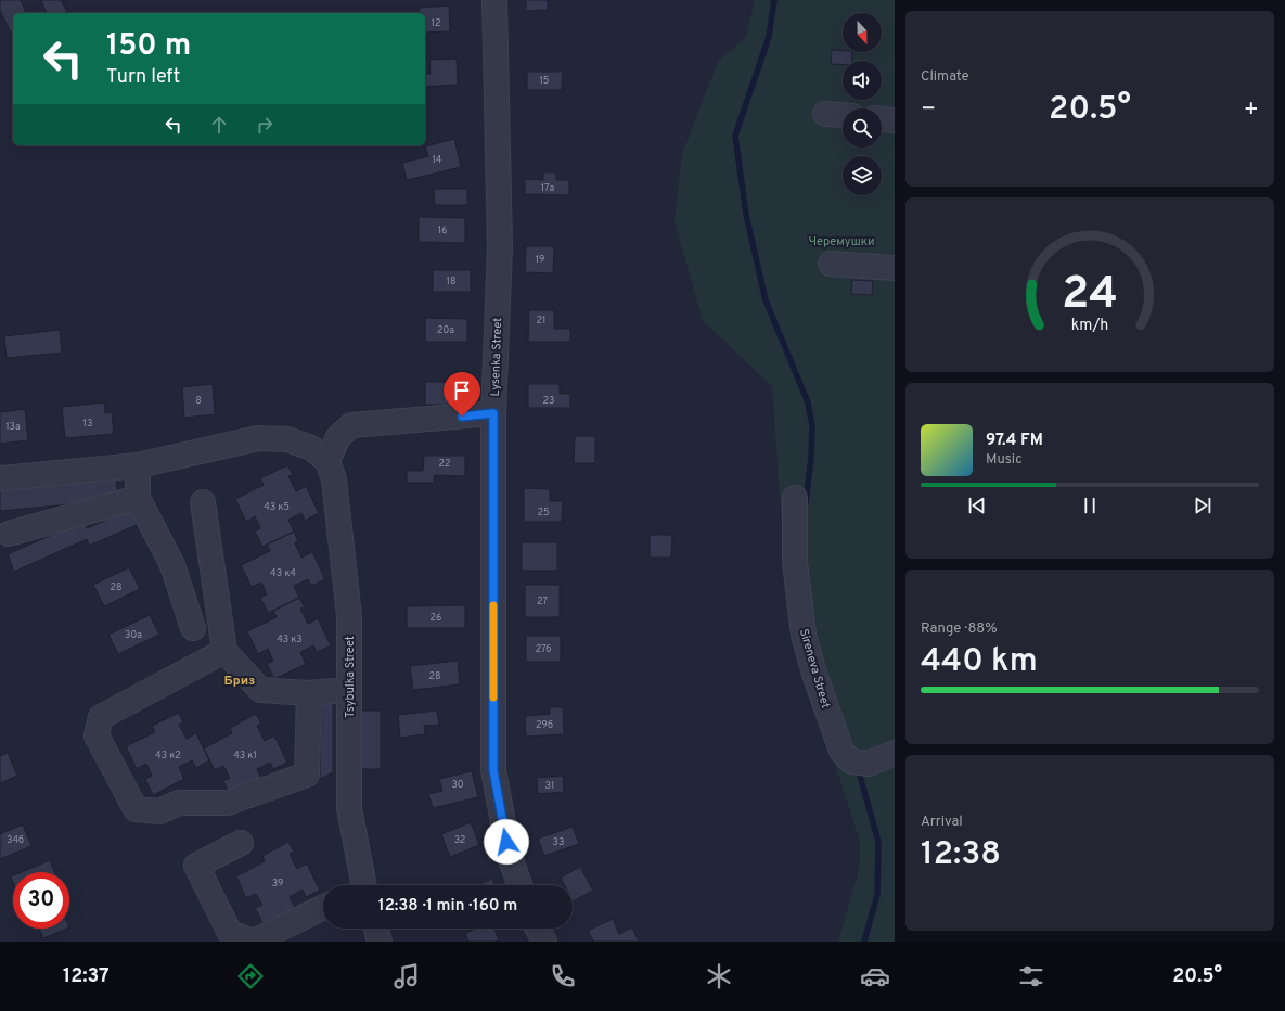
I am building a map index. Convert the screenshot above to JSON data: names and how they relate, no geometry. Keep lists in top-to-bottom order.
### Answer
{
  "streets": {
    "street": ["Lysenka Street", "Sireneva Street", "Tsybulka Street"]
  },
  "districts": ["Бриз"],
  "parks": ["Черемушки"],
  "house_numbers": [
    "12",
    "15",
    "14",
    "17а",
    "16",
    "19",
    "18",
    "21",
    "20а",
    "8",
    "23",
    "13",
    "13а",
    "22",
    "43 к5",
    "25",
    "43 к4",
    "28",
    "27",
    "26",
    "30а",
    "43 к3",
    "27б",
    "28",
    "29б",
    "43 к2",
    "43 к1",
    "30",
    "31",
    "34б",
    "32",
    "33",
    "39"
  ],
  "north": "bottom",
  "page": {
    "tile": [
      "Climate",
      ["Range · 88%", "440 km"],
      ["Arrival", "12:38"]
    ],
    "turn": ["150 m", "Turn left"],
    "heat": ["−", "20.5°", "+"],
    "song": ["97.4 FM", "Music"],
    "limit": "30",
    "trip": "12:38 · 1 min · 160 m",
    "tabs": ["12:37", "20.5°"],
    "gauge": ["24", "km/h"]
  }
}
